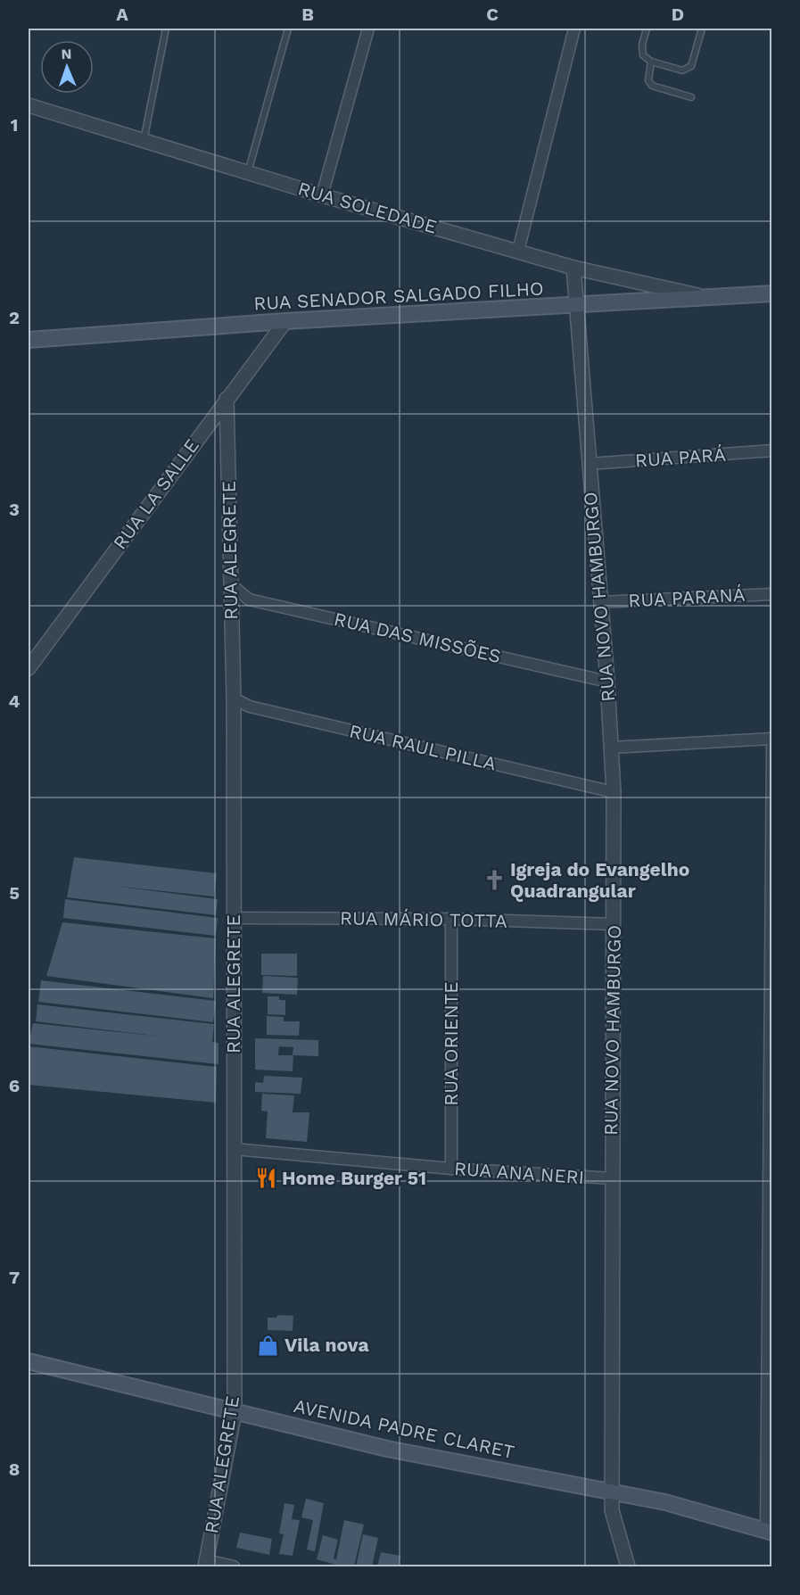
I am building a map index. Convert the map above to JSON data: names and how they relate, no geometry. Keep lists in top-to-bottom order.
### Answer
{
  "streets": {
    "main road": ["RUA SENADOR SALGADO FILHO", "AVENIDA PADRE CLARET"],
    "street": [
      "RUA SOLEDADE",
      "RUA PARÁ",
      "RUA LA SALLE",
      "RUA ALEGRETE",
      "RUA NOVO HAMBURGO",
      "RUA PARANÁ",
      "RUA DAS MISSÕES",
      "RUA RAUL PILLA",
      "RUA MÁRIO TOTTA",
      "RUA ORIENTE",
      "RUA ANA NERI"
    ]
  },
  "crossings": [
    ["RUA SOLEDADE", "RUA SENADOR SALGADO FILHO"],
    ["RUA SOLEDADE", "RUA NOVO HAMBURGO"],
    ["RUA SENADOR SALGADO FILHO", "RUA LA SALLE"],
    ["RUA SENADOR SALGADO FILHO", "RUA NOVO HAMBURGO"],
    ["RUA PARÁ", "RUA NOVO HAMBURGO"],
    ["RUA LA SALLE", "RUA ALEGRETE"],
    ["RUA ALEGRETE", "RUA DAS MISSÕES"],
    ["RUA ALEGRETE", "RUA RAUL PILLA"],
    ["RUA ALEGRETE", "RUA MÁRIO TOTTA"],
    ["RUA ALEGRETE", "RUA ANA NERI"],
    ["RUA ALEGRETE", "AVENIDA PADRE CLARET"],
    ["RUA NOVO HAMBURGO", "RUA PARANÁ"],
    ["RUA NOVO HAMBURGO", "RUA DAS MISSÕES"],
    ["RUA NOVO HAMBURGO", "RUA RAUL PILLA"],
    ["RUA NOVO HAMBURGO", "RUA MÁRIO TOTTA"],
    ["RUA NOVO HAMBURGO", "RUA ANA NERI"],
    ["RUA NOVO HAMBURGO", "AVENIDA PADRE CLARET"],
    ["RUA MÁRIO TOTTA", "RUA ORIENTE"],
    ["RUA ORIENTE", "RUA ANA NERI"]
  ],
  "places": {
    "church": ["Igreja do Evangelho Quadrangular"],
    "restaurant": ["Home Burger 51"],
    "shop": ["Vila nova"]
  },
  "north": "top",
  "grid": {
    "columns": [
      "A",
      "B",
      "C",
      "D"
    ],
    "rows": [
      "1",
      "2",
      "3",
      "4",
      "5",
      "6",
      "7",
      "8"
    ]
  }
}
